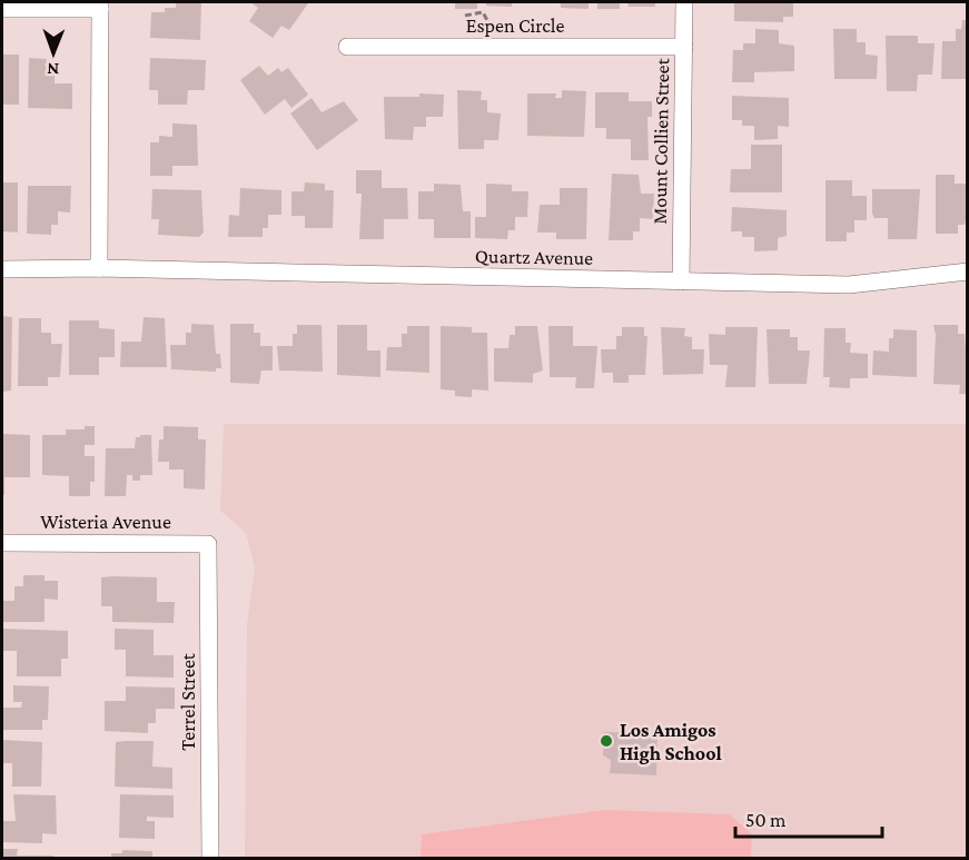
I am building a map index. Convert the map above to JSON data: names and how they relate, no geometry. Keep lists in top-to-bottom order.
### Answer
{
  "streets": {
    "street": [
      "Espen Circle",
      "Mount Collien Street",
      "Quartz Avenue",
      "Wisteria Avenue",
      "Terrel Street"
    ]
  },
  "crossings": [
    ["Espen Circle", "Mount Collien Street"],
    ["Mount Collien Street", "Quartz Avenue"],
    ["Wisteria Avenue", "Terrel Street"]
  ],
  "places": ["Los Amigos High School"],
  "scale_bar": "50 m",
  "north": "bottom"
}
